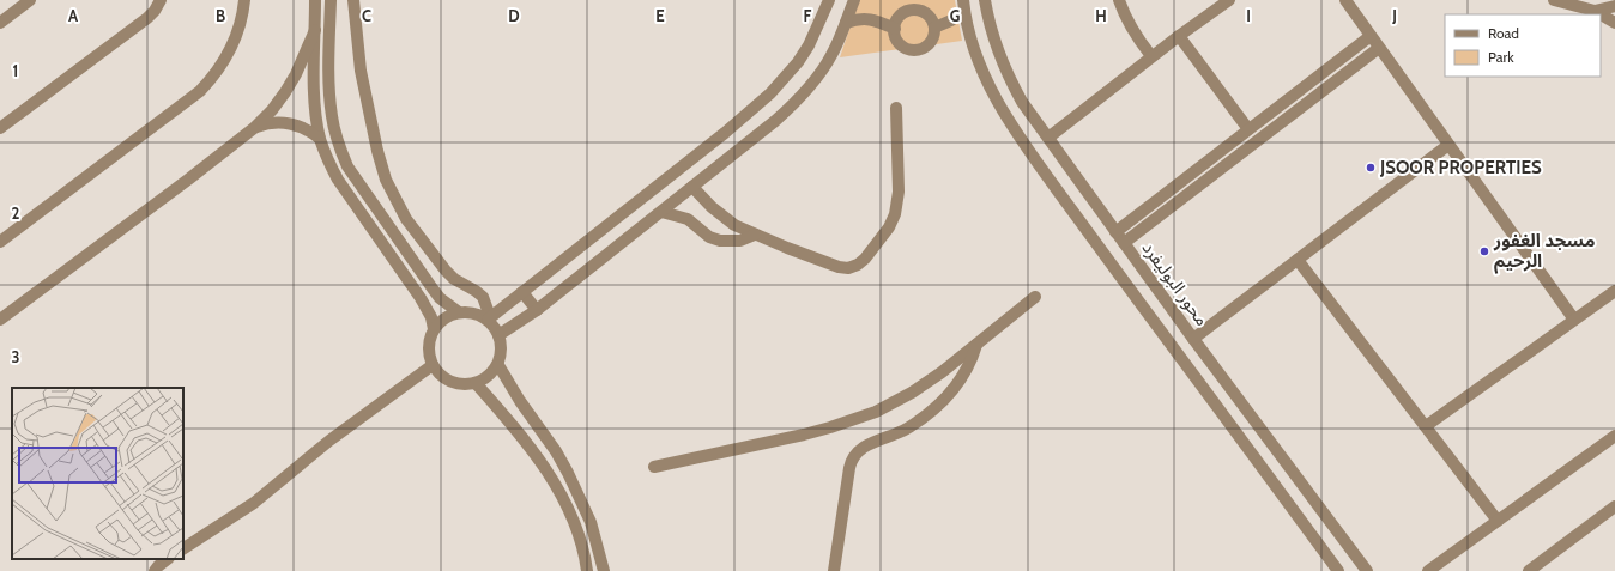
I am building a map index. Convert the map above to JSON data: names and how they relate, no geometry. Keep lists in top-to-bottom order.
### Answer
{
  "streets": {
    "street": ["محور البوليفرد"]
  },
  "places": ["JSOOR PROPERTIES", "مسجد الغفور الرحيم"],
  "legend": ["Road", "Park"],
  "grid": {
    "columns": [
      "A",
      "B",
      "C",
      "D",
      "E",
      "F",
      "G",
      "H",
      "I",
      "J"
    ],
    "rows": ["1", "2", "3"]
  }
}
